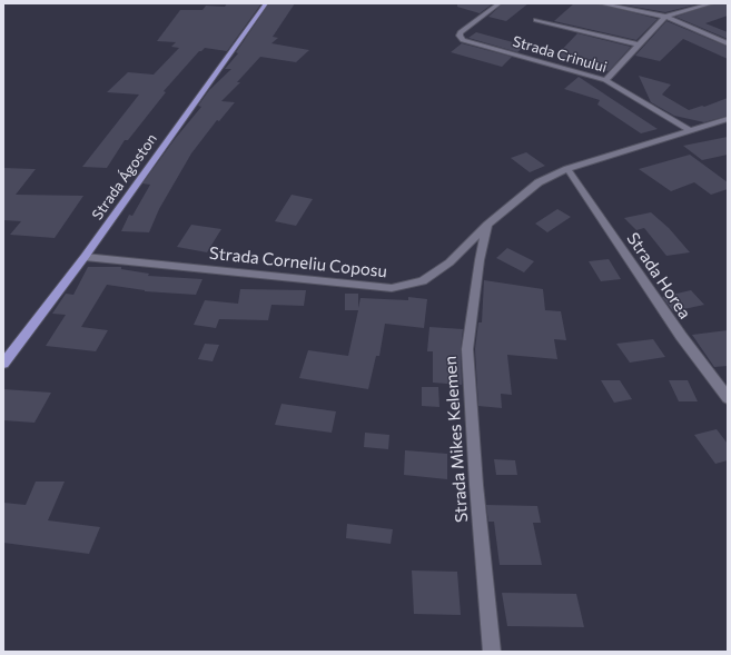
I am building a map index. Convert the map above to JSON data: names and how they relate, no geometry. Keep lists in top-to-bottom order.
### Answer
{
  "streets": {
    "main road": ["Strada Ágoston"],
    "street": [
      "Strada Crinului",
      "Strada Corneliu Coposu",
      "Strada Horea",
      "Strada Mikes Kelemen"
    ]
  },
  "crossings": [
    ["Strada Crinului", "Strada Corneliu Coposu"],
    ["Strada Ágoston", "Strada Corneliu Coposu"],
    ["Strada Corneliu Coposu", "Strada Horea"],
    ["Strada Corneliu Coposu", "Strada Mikes Kelemen"]
  ]
}
